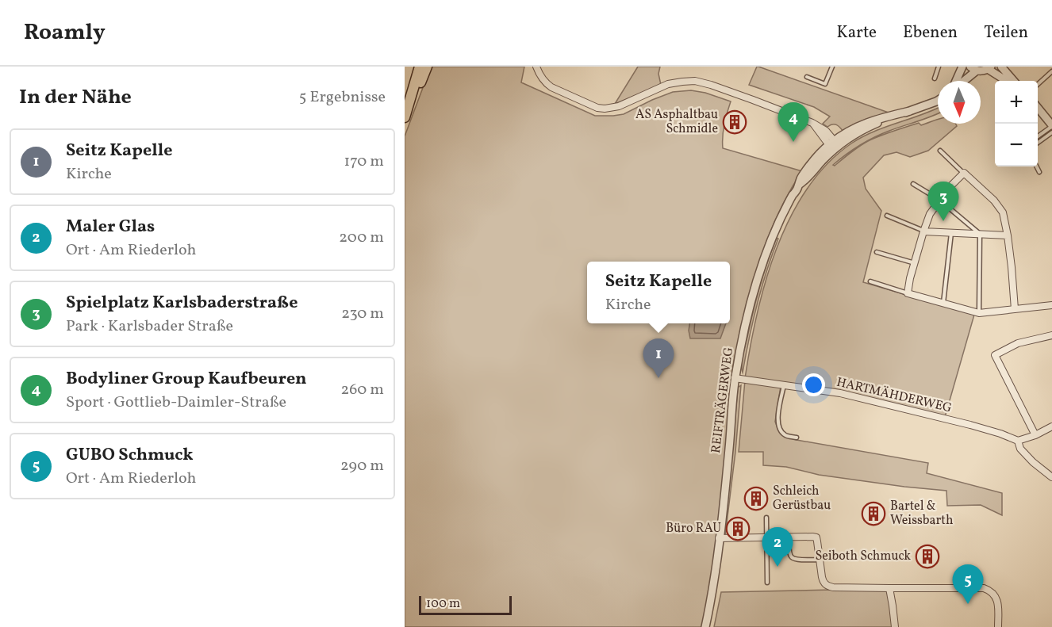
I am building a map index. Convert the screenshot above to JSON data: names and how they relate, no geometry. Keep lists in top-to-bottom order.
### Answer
{
  "streets": {
    "street": ["HARTMÄHDERWEG", "REIFTRÄGERWEG"]
  },
  "crossings": [
    ["HARTMÄHDERWEG", "REIFTRÄGERWEG"]
  ],
  "places": {
    "building": [
      "AS Asphaltbau Schmidle",
      "Schleich Gerüstbau",
      "Bartel & Weissbarth",
      "Büro RAU",
      "Seiboth Schmuck"
    ]
  },
  "scale_bar": "100 m",
  "north": "bottom",
  "page": {
    "header": "Roamly",
    "nav": ["Karte", "Ebenen", "Teilen"],
    "heading": ["In der Nähe", "5 Ergebnisse"],
    "map_buttons": ["+", "−"],
    "pins": [
      "4",
      "3",
      "1",
      "2",
      "5"
    ],
    "list": [
      {
        "mark": "1",
        "name": "Seitz Kapelle",
        "note": "Kirche",
        "value": "170 m"
      },
      {
        "mark": "2",
        "name": "Maler Glas",
        "note": "Ort · Am Riederloh",
        "value": "200 m"
      },
      {
        "mark": "3",
        "name": "Spielplatz Karlsbaderstraße",
        "note": "Park · Karlsbader Straße",
        "value": "230 m"
      },
      {
        "mark": "4",
        "name": "Bodyliner Group Kaufbeuren",
        "note": "Sport · Gottlieb-Daimler-Straße",
        "value": "260 m"
      },
      {
        "mark": "5",
        "name": "GUBO Schmuck",
        "note": "Ort · Am Riederloh",
        "value": "290 m"
      }
    ],
    "popup": ["Seitz Kapelle", "Kirche"],
    "scale": "100 m"
  }
}
